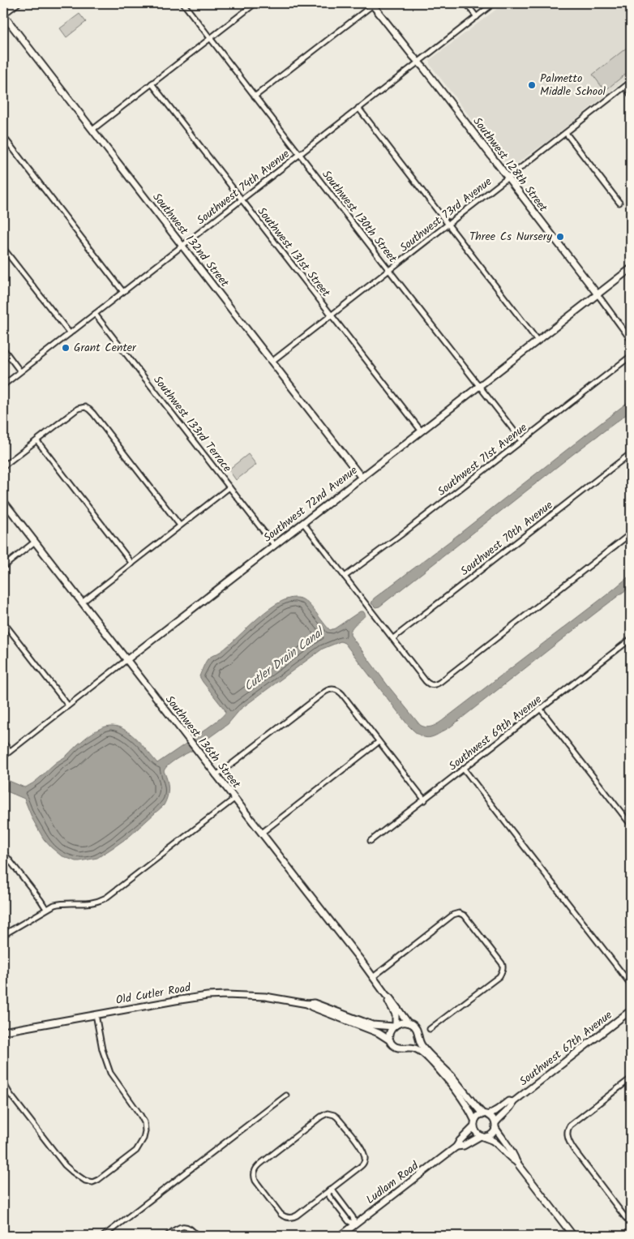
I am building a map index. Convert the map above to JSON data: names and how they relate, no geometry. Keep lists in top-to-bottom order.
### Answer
{
  "streets": {
    "street": [
      "Southwest 128th Street",
      "Southwest 74th Avenue",
      "Southwest 73rd Avenue",
      "Southwest 130th Street",
      "Southwest 132nd Street",
      "Southwest 131st Street",
      "Southwest 133rd Terrace",
      "Southwest 71st Avenue",
      "Southwest 72nd Avenue",
      "Southwest 70th Avenue",
      "Southwest 69th Avenue",
      "Southwest 136th Street",
      "Old Cutler Road",
      "Southwest 67th Avenue",
      "Ludlam Road"
    ]
  },
  "crossings": [
    ["Southwest 128th Street", "Southwest 74th Avenue"],
    ["Southwest 128th Street", "Southwest 73rd Avenue"],
    ["Southwest 128th Street", "Southwest 72nd Avenue"],
    ["Southwest 74th Avenue", "Southwest 130th Street"],
    ["Southwest 74th Avenue", "Southwest 132nd Street"],
    ["Southwest 74th Avenue", "Southwest 131st Street"],
    ["Southwest 74th Avenue", "Southwest 133rd Terrace"],
    ["Southwest 73rd Avenue", "Southwest 130th Street"],
    ["Southwest 73rd Avenue", "Southwest 132nd Street"],
    ["Southwest 73rd Avenue", "Southwest 131st Street"],
    ["Southwest 130th Street", "Southwest 71st Avenue"],
    ["Southwest 130th Street", "Southwest 72nd Avenue"],
    ["Southwest 132nd Street", "Southwest 72nd Avenue"],
    ["Southwest 131st Street", "Southwest 72nd Avenue"],
    ["Southwest 133rd Terrace", "Southwest 72nd Avenue"],
    ["Southwest 72nd Avenue", "Southwest 136th Street"],
    ["Southwest 67th Avenue", "Ludlam Road"]
  ],
  "water": ["Cutler Drain Canal"],
  "places": ["Palmetto Middle School", "Three Cs Nursery", "Grant Center"]
}
